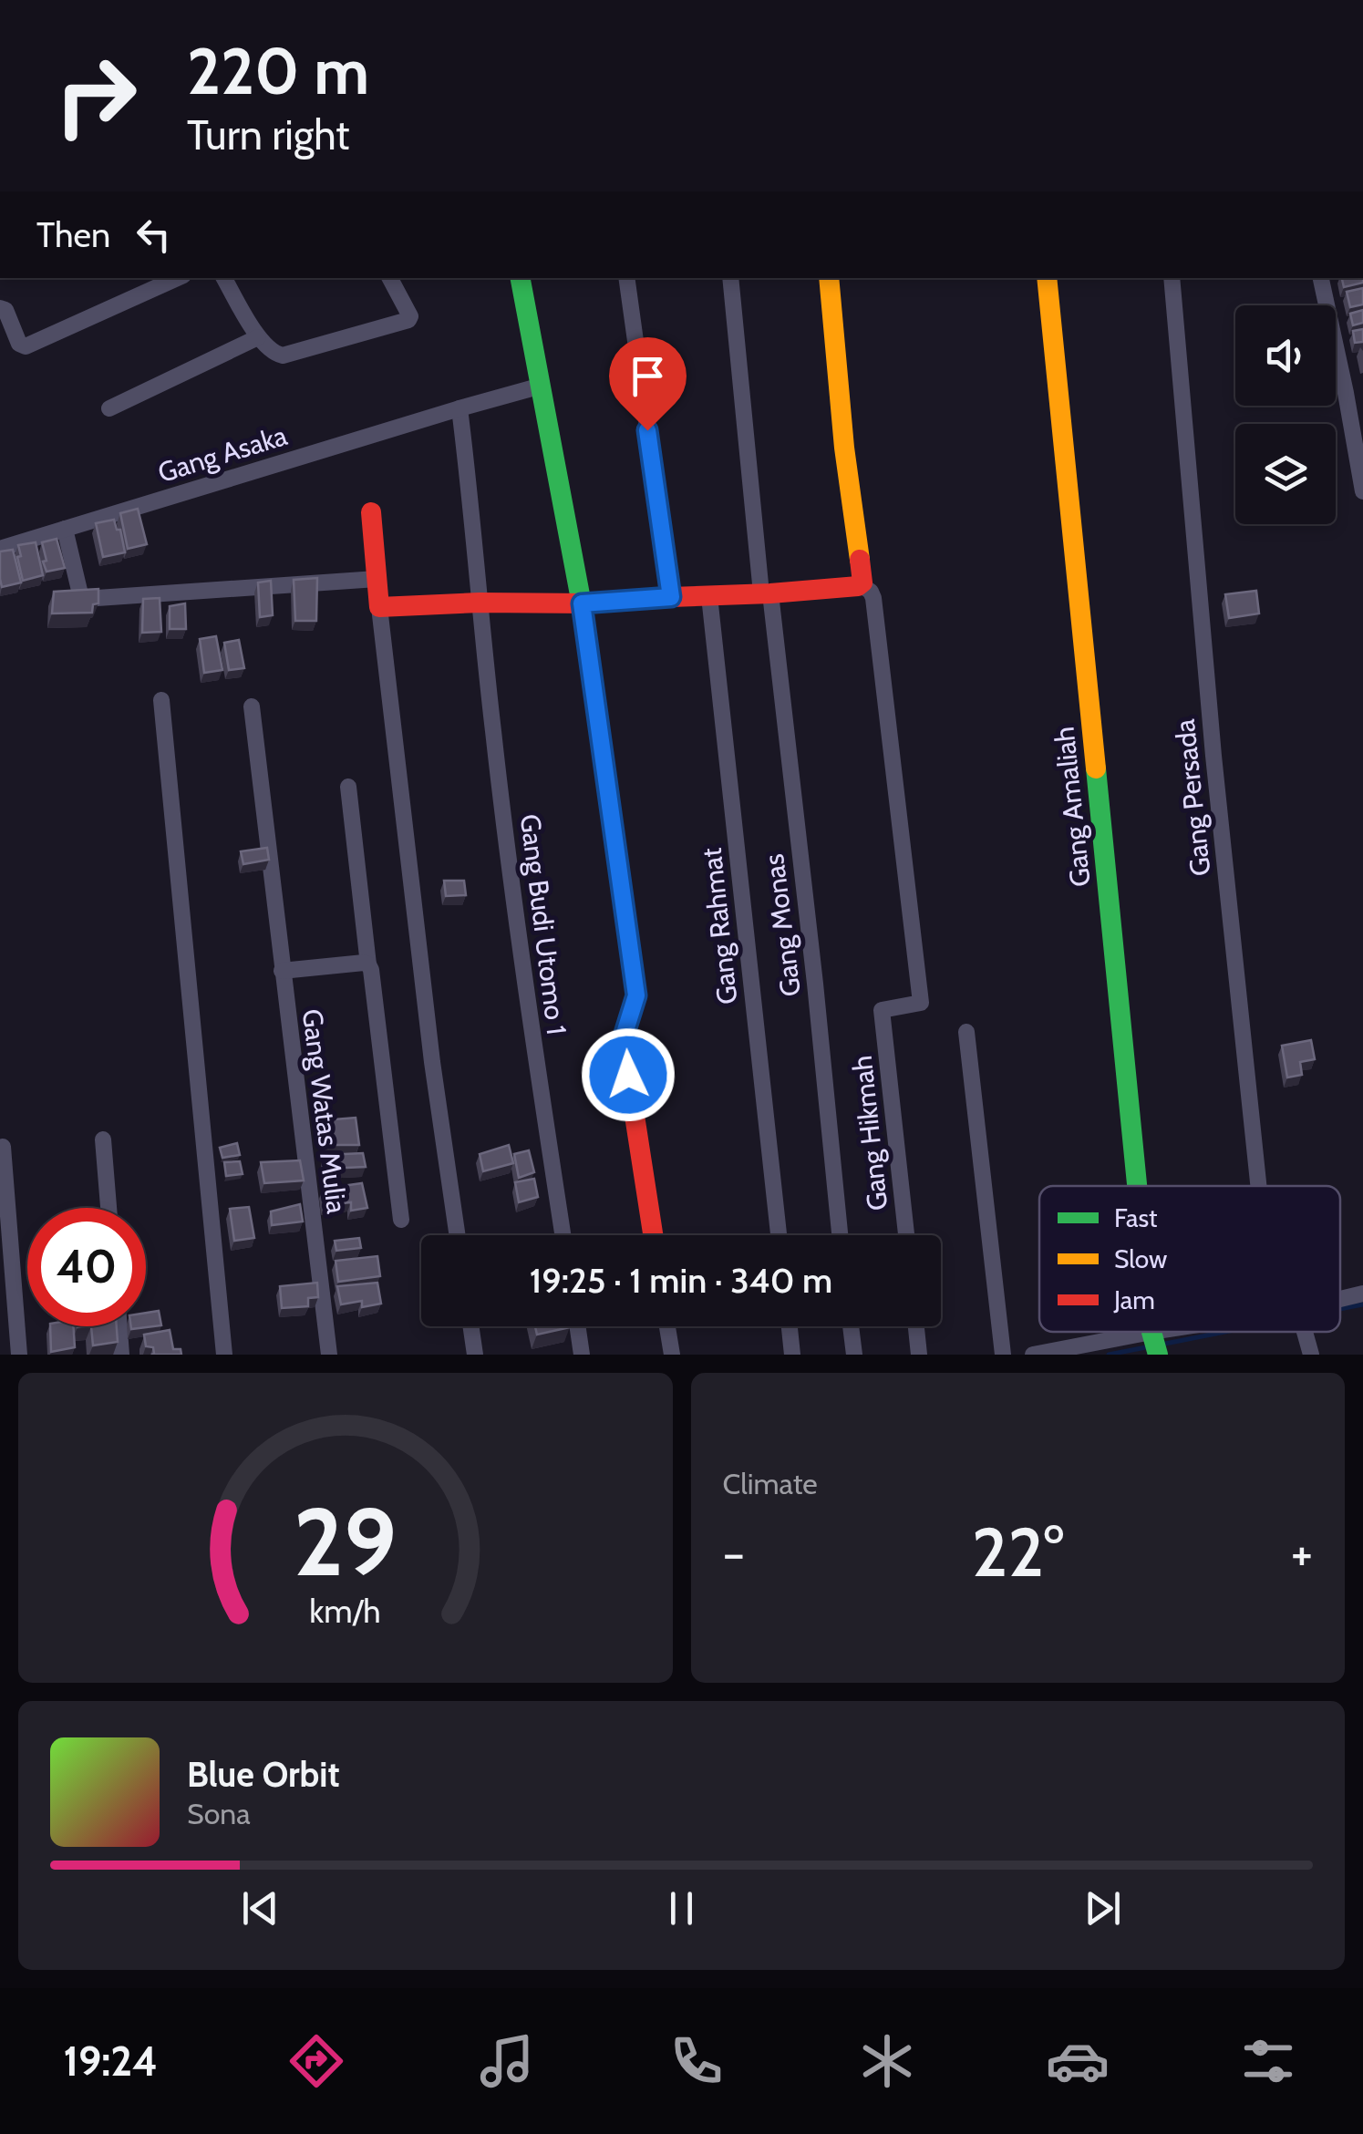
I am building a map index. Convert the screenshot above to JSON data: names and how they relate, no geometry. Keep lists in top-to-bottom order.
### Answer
{
  "streets": {
    "street": [
      "Gang Asaka",
      "Gang Persada",
      "Gang Amaliah",
      "Gang Budi Utomo 1",
      "Gang Monas",
      "Gang Rahmat",
      "Gang Watas Mulia",
      "Gang Hikmah"
    ]
  },
  "crossings": [
    ["Gang Asaka", "Gang Budi Utomo 1"]
  ],
  "legend": ["Fast", "Slow", "Jam"],
  "page": {
    "turn": ["220 m", "Turn right"],
    "then": "Then",
    "limit": "40",
    "trip": "19:25 · 1 min · 340 m",
    "tile": "Climate",
    "heat": ["−", "22°", "+"],
    "song": ["Blue Orbit", "Sona"],
    "tabs": "19:24",
    "gauge": ["29", "km/h"]
  }
}
